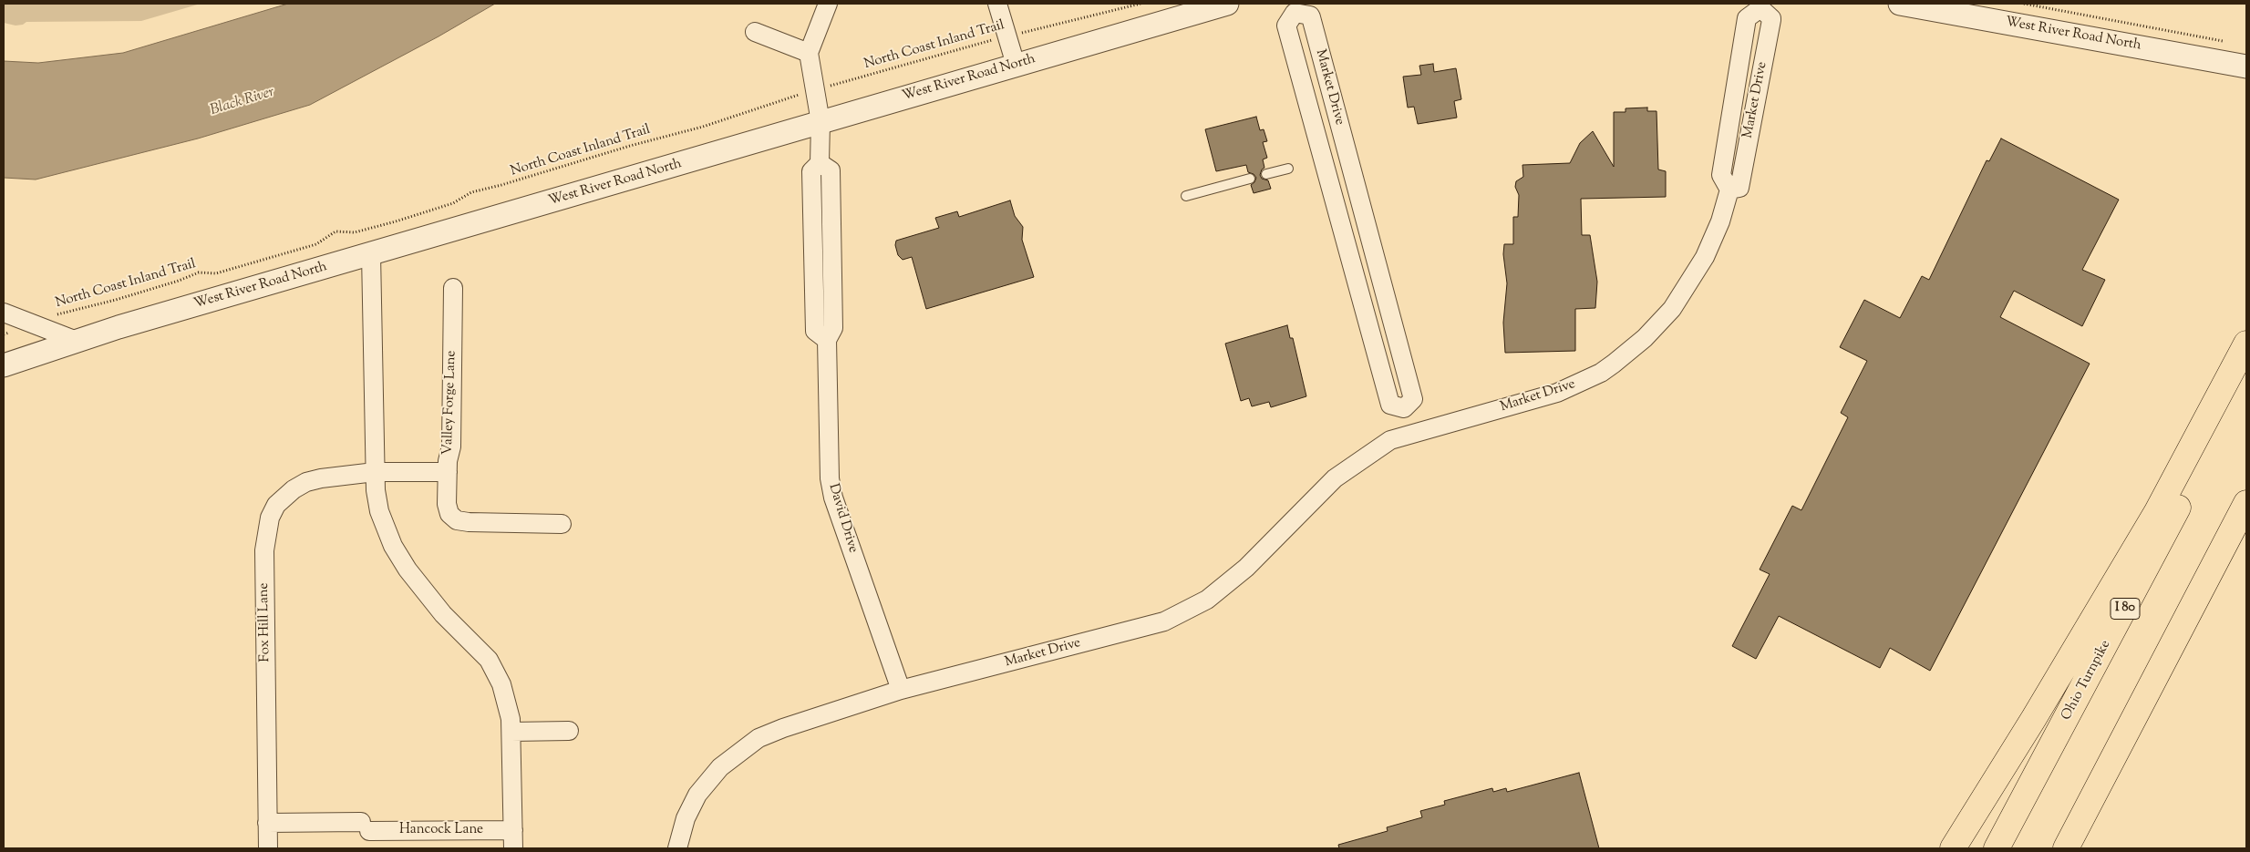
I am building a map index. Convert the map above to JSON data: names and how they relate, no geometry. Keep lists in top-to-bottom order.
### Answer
{
  "streets": {
    "highway": ["I 80", "Ohio Turnpike"],
    "street": [
      "West River Road North",
      "Market Drive",
      "Valley Forge Lane",
      "David Drive",
      "Fox Hill Lane",
      "Hancock Lane"
    ],
    "path": ["North Coast Inland Trail"]
  },
  "crossings": [
    ["West River Road North", "David Drive"],
    ["North Coast Inland Trail", "David Drive"],
    ["Market Drive", "David Drive"],
    ["Valley Forge Lane", "Fox Hill Lane"],
    ["Fox Hill Lane", "Hancock Lane"]
  ],
  "water": ["Black River"]
}
